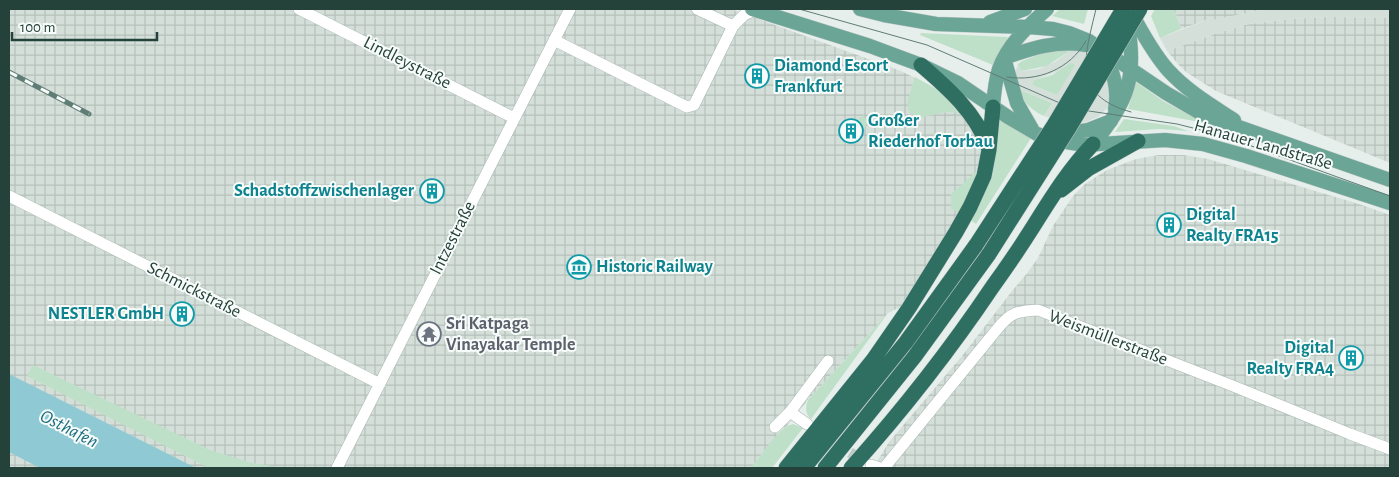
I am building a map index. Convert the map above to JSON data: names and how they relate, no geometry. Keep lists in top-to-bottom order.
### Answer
{
  "streets": {
    "main road": ["Hanauer Landstraße"],
    "street": [
      "Lindleystraße",
      "Intzestraße",
      "Schmickstraße",
      "Weismüllerstraße"
    ]
  },
  "crossings": [
    ["Lindleystraße", "Intzestraße"],
    ["Intzestraße", "Schmickstraße"]
  ],
  "water": ["Osthafen"],
  "places": {
    "building": [
      "Diamond Escort Frankfurt",
      "Großer Riederhof Torbau",
      "Schadstoffzwischenlager",
      "Digital Realty FRA15",
      "NESTLER GmbH",
      "Digital Realty FRA4"
    ],
    "museum": ["Historic Railway"],
    "temple": ["Sri Katpaga Vinayakar Temple"]
  },
  "scale_bar": "100 m"
}
